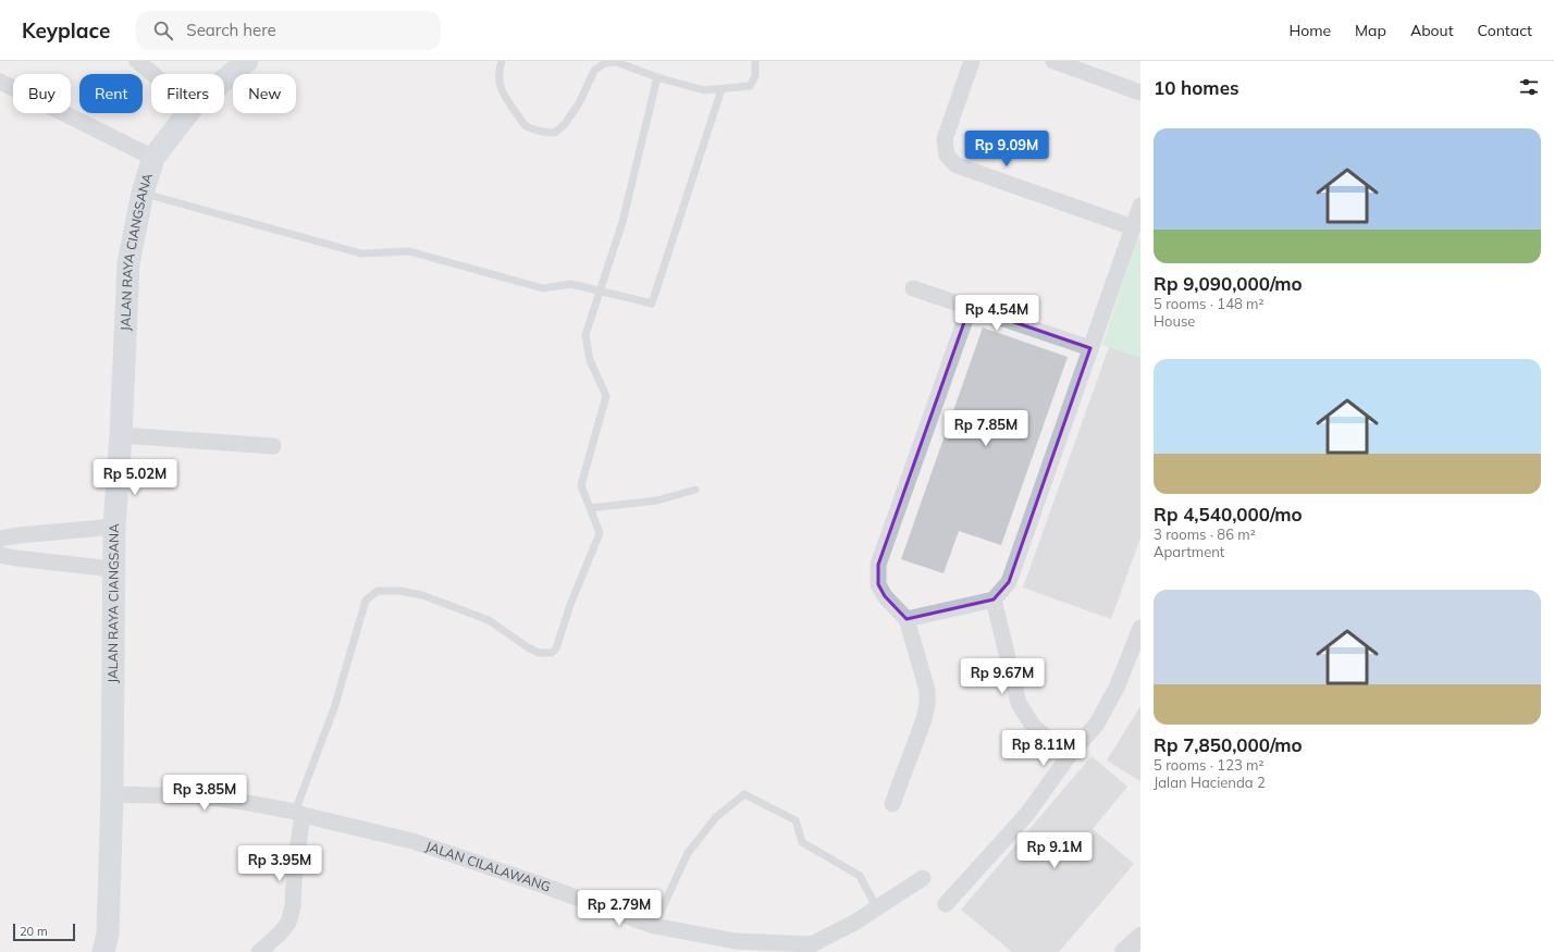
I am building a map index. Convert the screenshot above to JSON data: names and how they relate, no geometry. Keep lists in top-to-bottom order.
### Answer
{
  "streets": {
    "main road": ["JALAN RAYA CIANGSANA"],
    "street": ["JALAN CILALAWANG"]
  },
  "crossings": [
    ["JALAN RAYA CIANGSANA", "JALAN CILALAWANG"]
  ],
  "scale_bar": "20 m",
  "page": {
    "header": "Keyplace",
    "search": "Search here",
    "nav": [
      "Home",
      "Map",
      "About",
      "Contact"
    ],
    "heading": "10 homes",
    "chip": [
      "Buy",
      "Rent",
      "Filters",
      "New"
    ],
    "list": [
      {
        "name": "Rp 9,090,000/mo",
        "note": "5 rooms · 148 m² · House"
      },
      {
        "name": "Rp 4,540,000/mo",
        "note": "3 rooms · 86 m² · Apartment"
      },
      {
        "name": "Rp 7,850,000/mo",
        "note": "5 rooms · 123 m² · Jalan Hacienda 2"
      }
    ],
    "price": [
      "Rp 9.09M",
      "Rp 4.54M",
      "Rp 7.85M",
      "Rp 5.02M",
      "Rp 9.67M",
      "Rp 8.11M",
      "Rp 3.85M",
      "Rp 9.1M",
      "Rp 3.95M",
      "Rp 2.79M"
    ],
    "scale": "20 m"
  }
}
